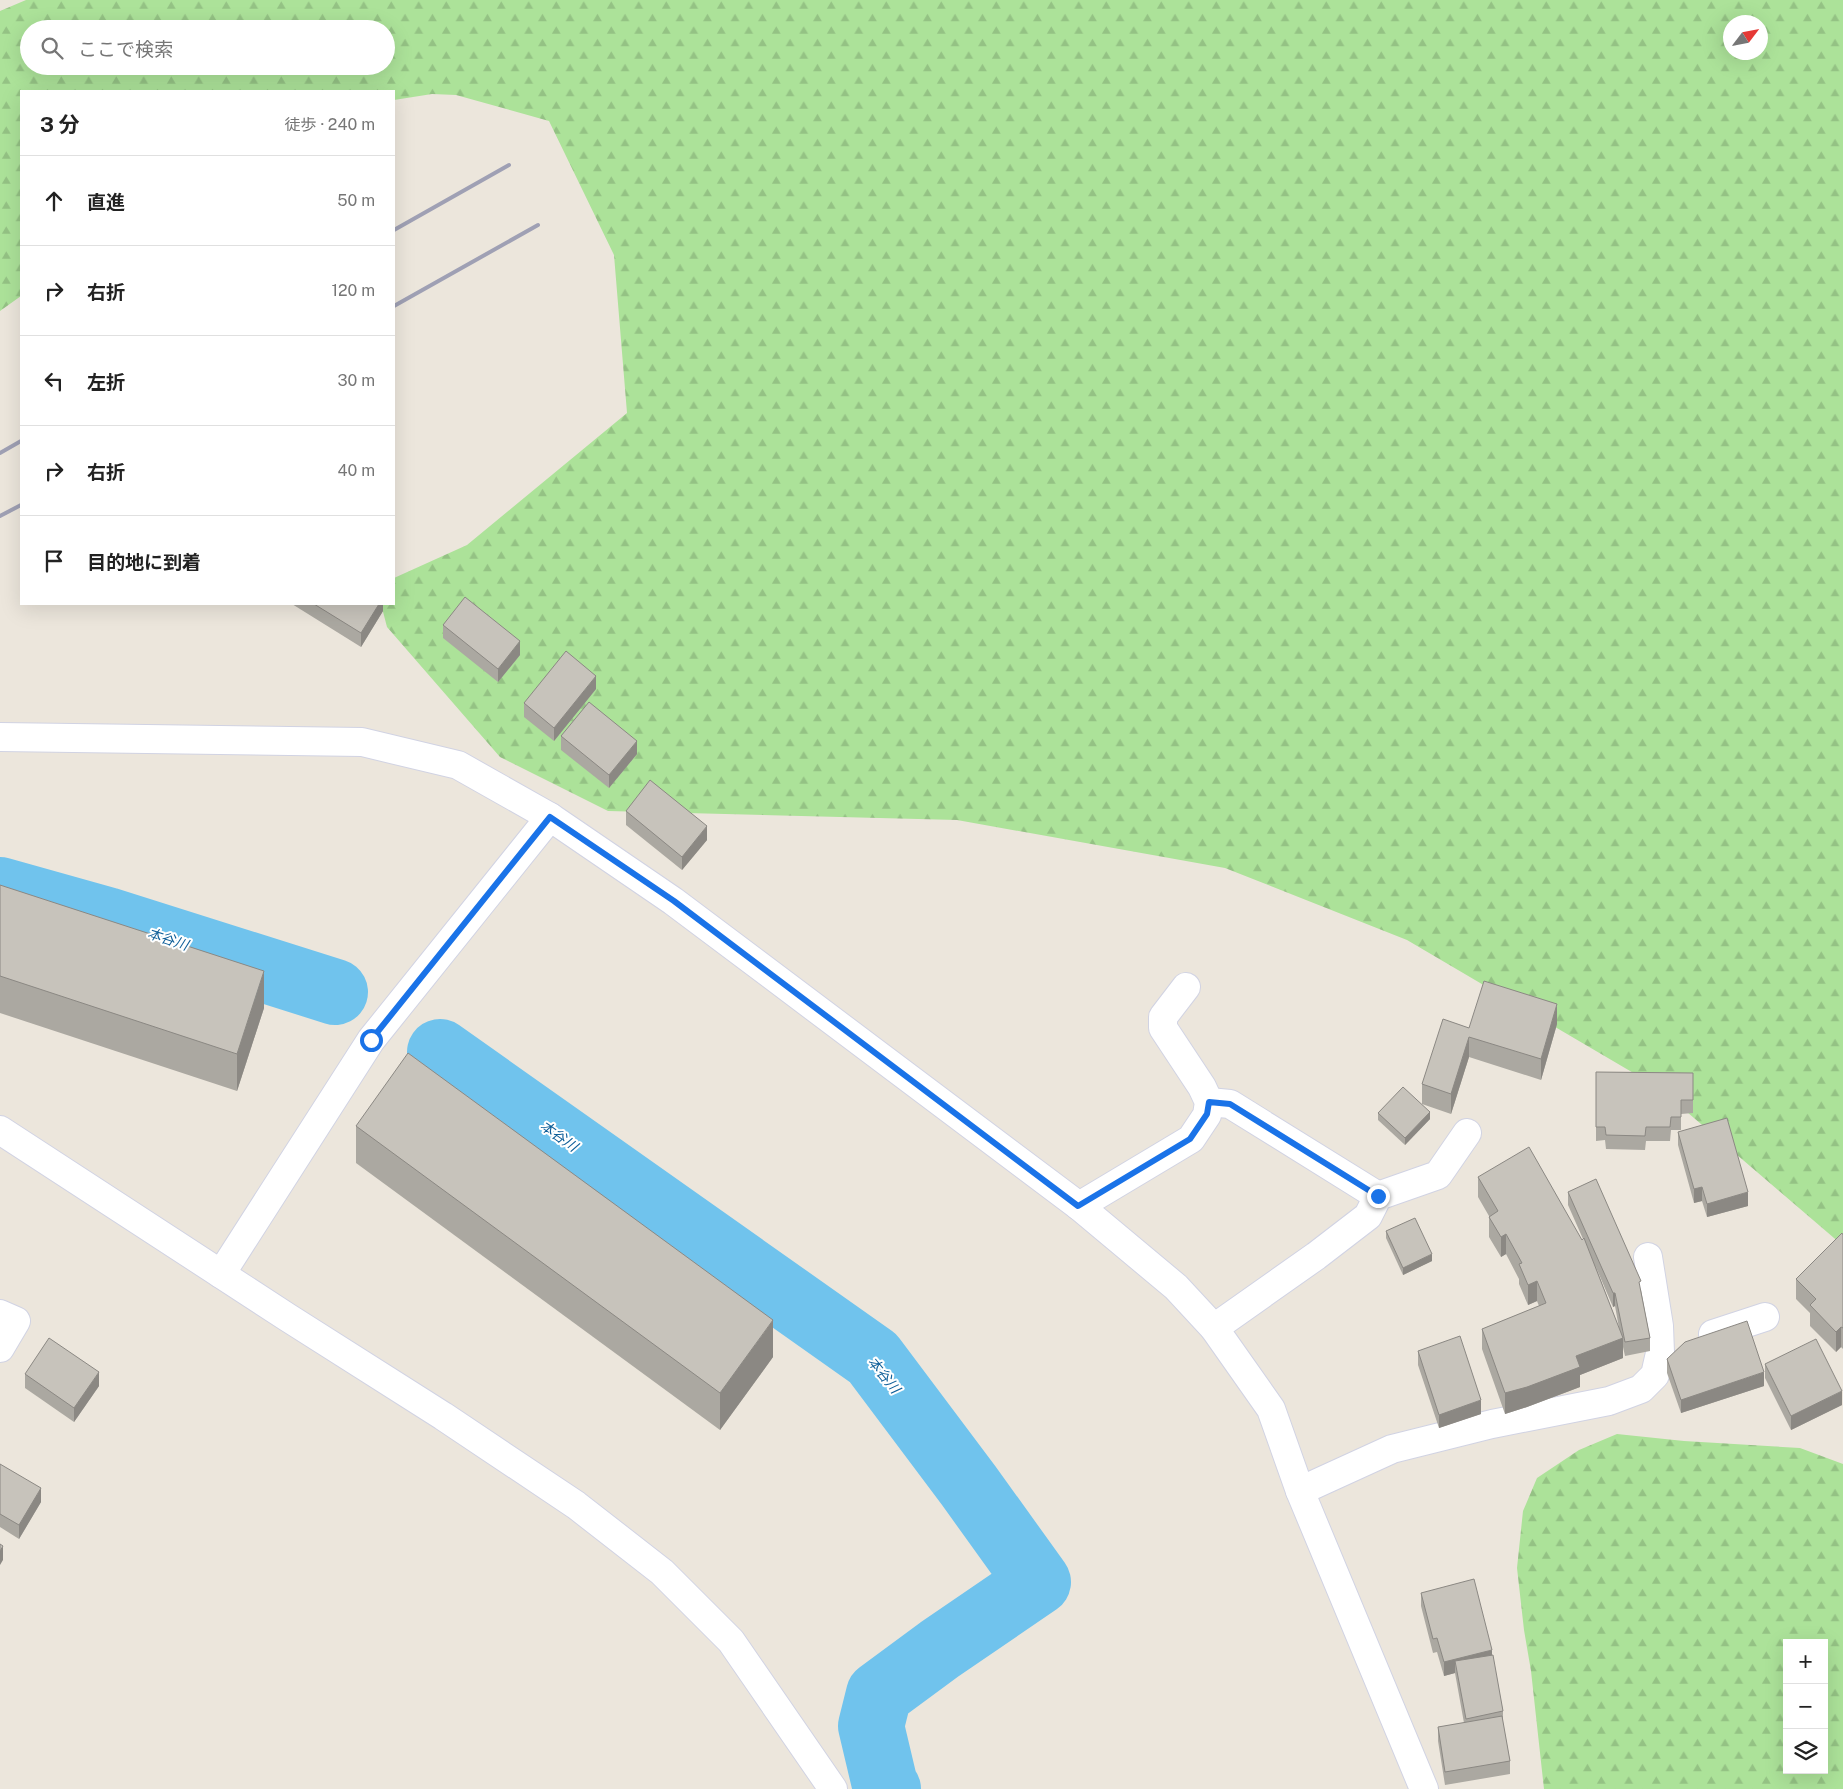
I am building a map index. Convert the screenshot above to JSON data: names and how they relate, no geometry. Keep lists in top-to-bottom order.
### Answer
{
  "water": ["本谷川"],
  "north": "top right",
  "page": {
    "search": "ここで検索",
    "heading": ["3 分", "徒歩 · 240 m"],
    "list": [
      ["直進", "50 m"],
      ["右折", "120 m"],
      ["左折", "30 m"],
      ["右折", "40 m"],
      "目的地に到着"
    ],
    "map_buttons": ["+", "−"]
  }
}
